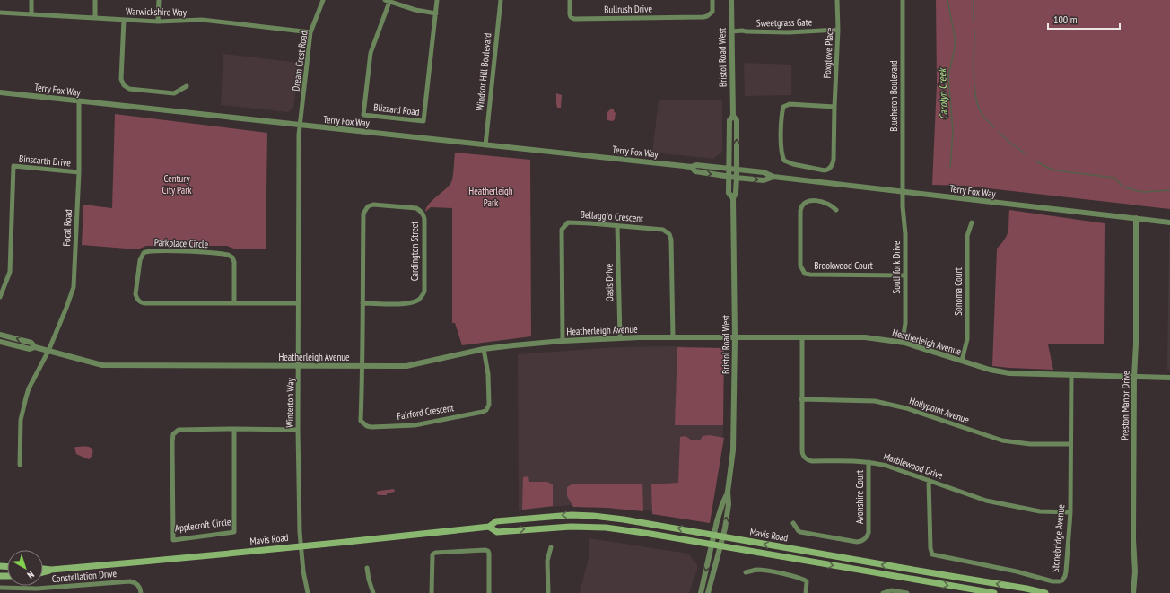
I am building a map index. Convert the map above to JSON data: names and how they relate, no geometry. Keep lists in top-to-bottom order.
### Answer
{
  "streets": {
    "main road": ["Mavis Road"],
    "street": [
      "Bullrush Drive",
      "Warwickshire Way",
      "Sweetgrass Gate",
      "Foxglove Place",
      "Bristol Road West",
      "Dream Crest Road",
      "Windsor Hill Boulevard",
      "Terry Fox Way",
      "Blueheron Boulevard",
      "Blizzard Road",
      "Binscarth Drive",
      "Bellaggio Crescent",
      "Focal Road",
      "Parkplace Circle",
      "Cardington Street",
      "Brookwood Court",
      "Southfork Drive",
      "Oasis Drive",
      "Sonoma Court",
      "Heatherleigh Avenue",
      "Winterton Way",
      "Preston Manor Drive",
      "Hollypoint Avenue",
      "Fairford Crescent",
      "Marblewood Drive",
      "Avonshire Court",
      "Applecroft Circle",
      "Stonebridge Avenue",
      "Constellation Drive"
    ]
  },
  "crossings": [
    ["Warwickshire Way", "Dream Crest Road"],
    ["Sweetgrass Gate", "Foxglove Place"],
    ["Sweetgrass Gate", "Bristol Road West"],
    ["Bristol Road West", "Terry Fox Way"],
    ["Bristol Road West", "Heatherleigh Avenue"],
    ["Bristol Road West", "Mavis Road"],
    ["Dream Crest Road", "Terry Fox Way"],
    ["Dream Crest Road", "Winterton Way"],
    ["Windsor Hill Boulevard", "Terry Fox Way"],
    ["Terry Fox Way", "Blueheron Boulevard"],
    ["Terry Fox Way", "Focal Road"],
    ["Terry Fox Way", "Southfork Drive"],
    ["Terry Fox Way", "Winterton Way"],
    ["Terry Fox Way", "Preston Manor Drive"],
    ["Blueheron Boulevard", "Southfork Drive"],
    ["Binscarth Drive", "Focal Road"],
    ["Bellaggio Crescent", "Oasis Drive"],
    ["Bellaggio Crescent", "Heatherleigh Avenue"],
    ["Focal Road", "Heatherleigh Avenue"],
    ["Parkplace Circle", "Winterton Way"],
    ["Cardington Street", "Heatherleigh Avenue"],
    ["Cardington Street", "Fairford Crescent"],
    ["Brookwood Court", "Southfork Drive"],
    ["Southfork Drive", "Heatherleigh Avenue"],
    ["Oasis Drive", "Heatherleigh Avenue"],
    ["Sonoma Court", "Heatherleigh Avenue"],
    ["Heatherleigh Avenue", "Winterton Way"],
    ["Heatherleigh Avenue", "Preston Manor Drive"],
    ["Heatherleigh Avenue", "Fairford Crescent"],
    ["Heatherleigh Avenue", "Marblewood Drive"],
    ["Heatherleigh Avenue", "Stonebridge Avenue"],
    ["Winterton Way", "Applecroft Circle"],
    ["Winterton Way", "Mavis Road"],
    ["Hollypoint Avenue", "Marblewood Drive"],
    ["Hollypoint Avenue", "Stonebridge Avenue"],
    ["Marblewood Drive", "Avonshire Court"],
    ["Marblewood Drive", "Stonebridge Avenue"]
  ],
  "water": ["Carolyn Creek"],
  "parks": ["Century City Park", "Heatherleigh Park"],
  "scale_bar": "100 m",
  "north": "bottom right"
}
